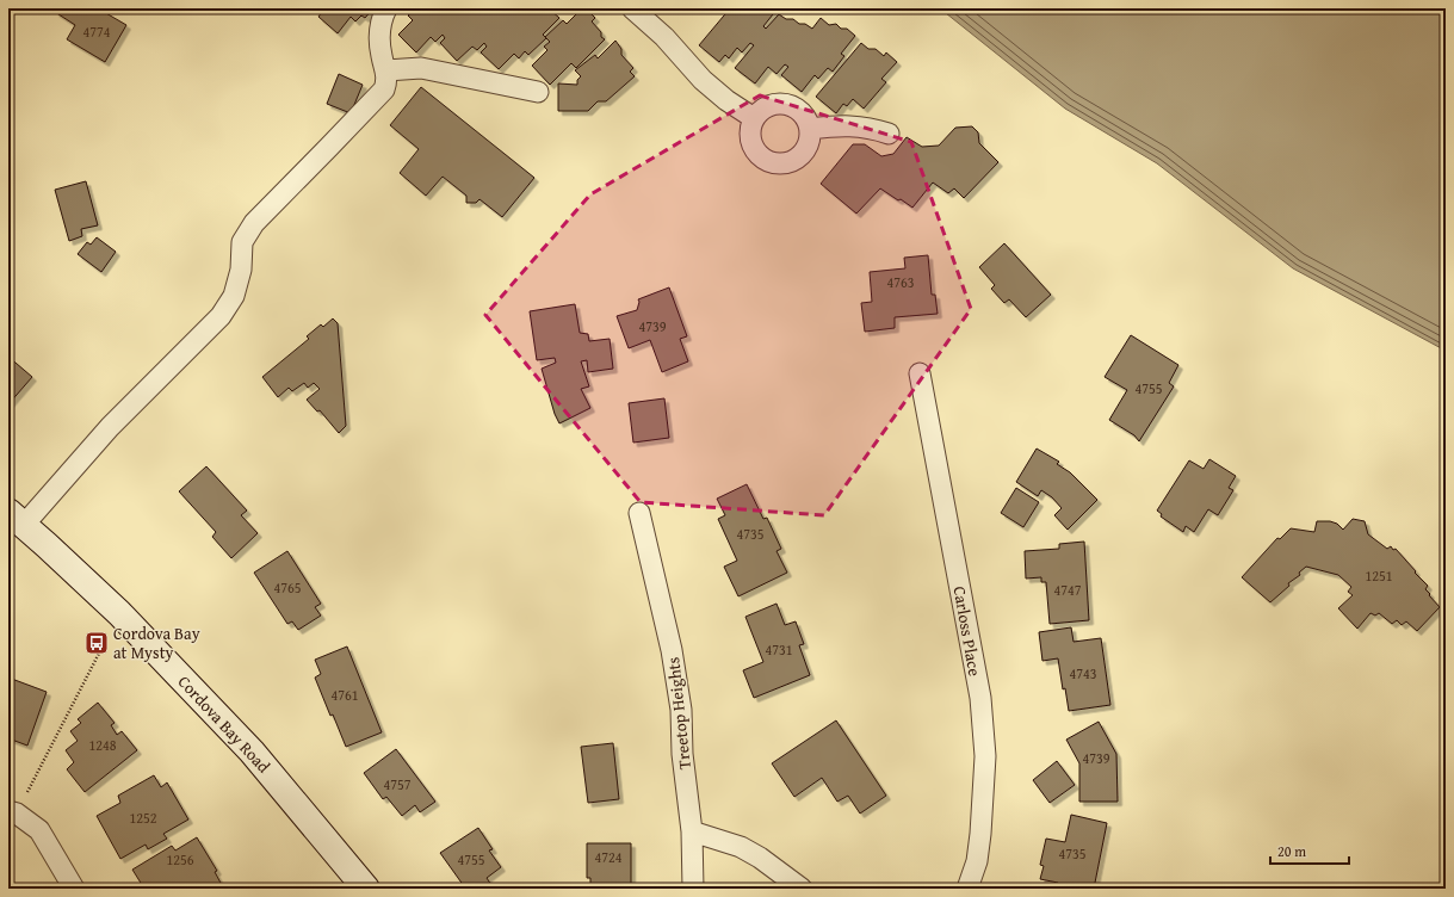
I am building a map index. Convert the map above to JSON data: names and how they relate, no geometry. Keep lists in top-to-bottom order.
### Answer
{
  "streets": {
    "main road": ["Cordova Bay Road"],
    "street": ["Carloss Place", "Treetop Heights"]
  },
  "places": {
    "bus stop": ["Cordova Bay at Mysty"]
  },
  "house_numbers": [
    "4774",
    "4763",
    "4739",
    "4755",
    "4735",
    "1251",
    "4765",
    "4747",
    "4731",
    "4743",
    "4761",
    "1248",
    "4739",
    "4757",
    "1252",
    "4735",
    "4724",
    "1256",
    "4755"
  ],
  "scale_bar": "20 m"
}
